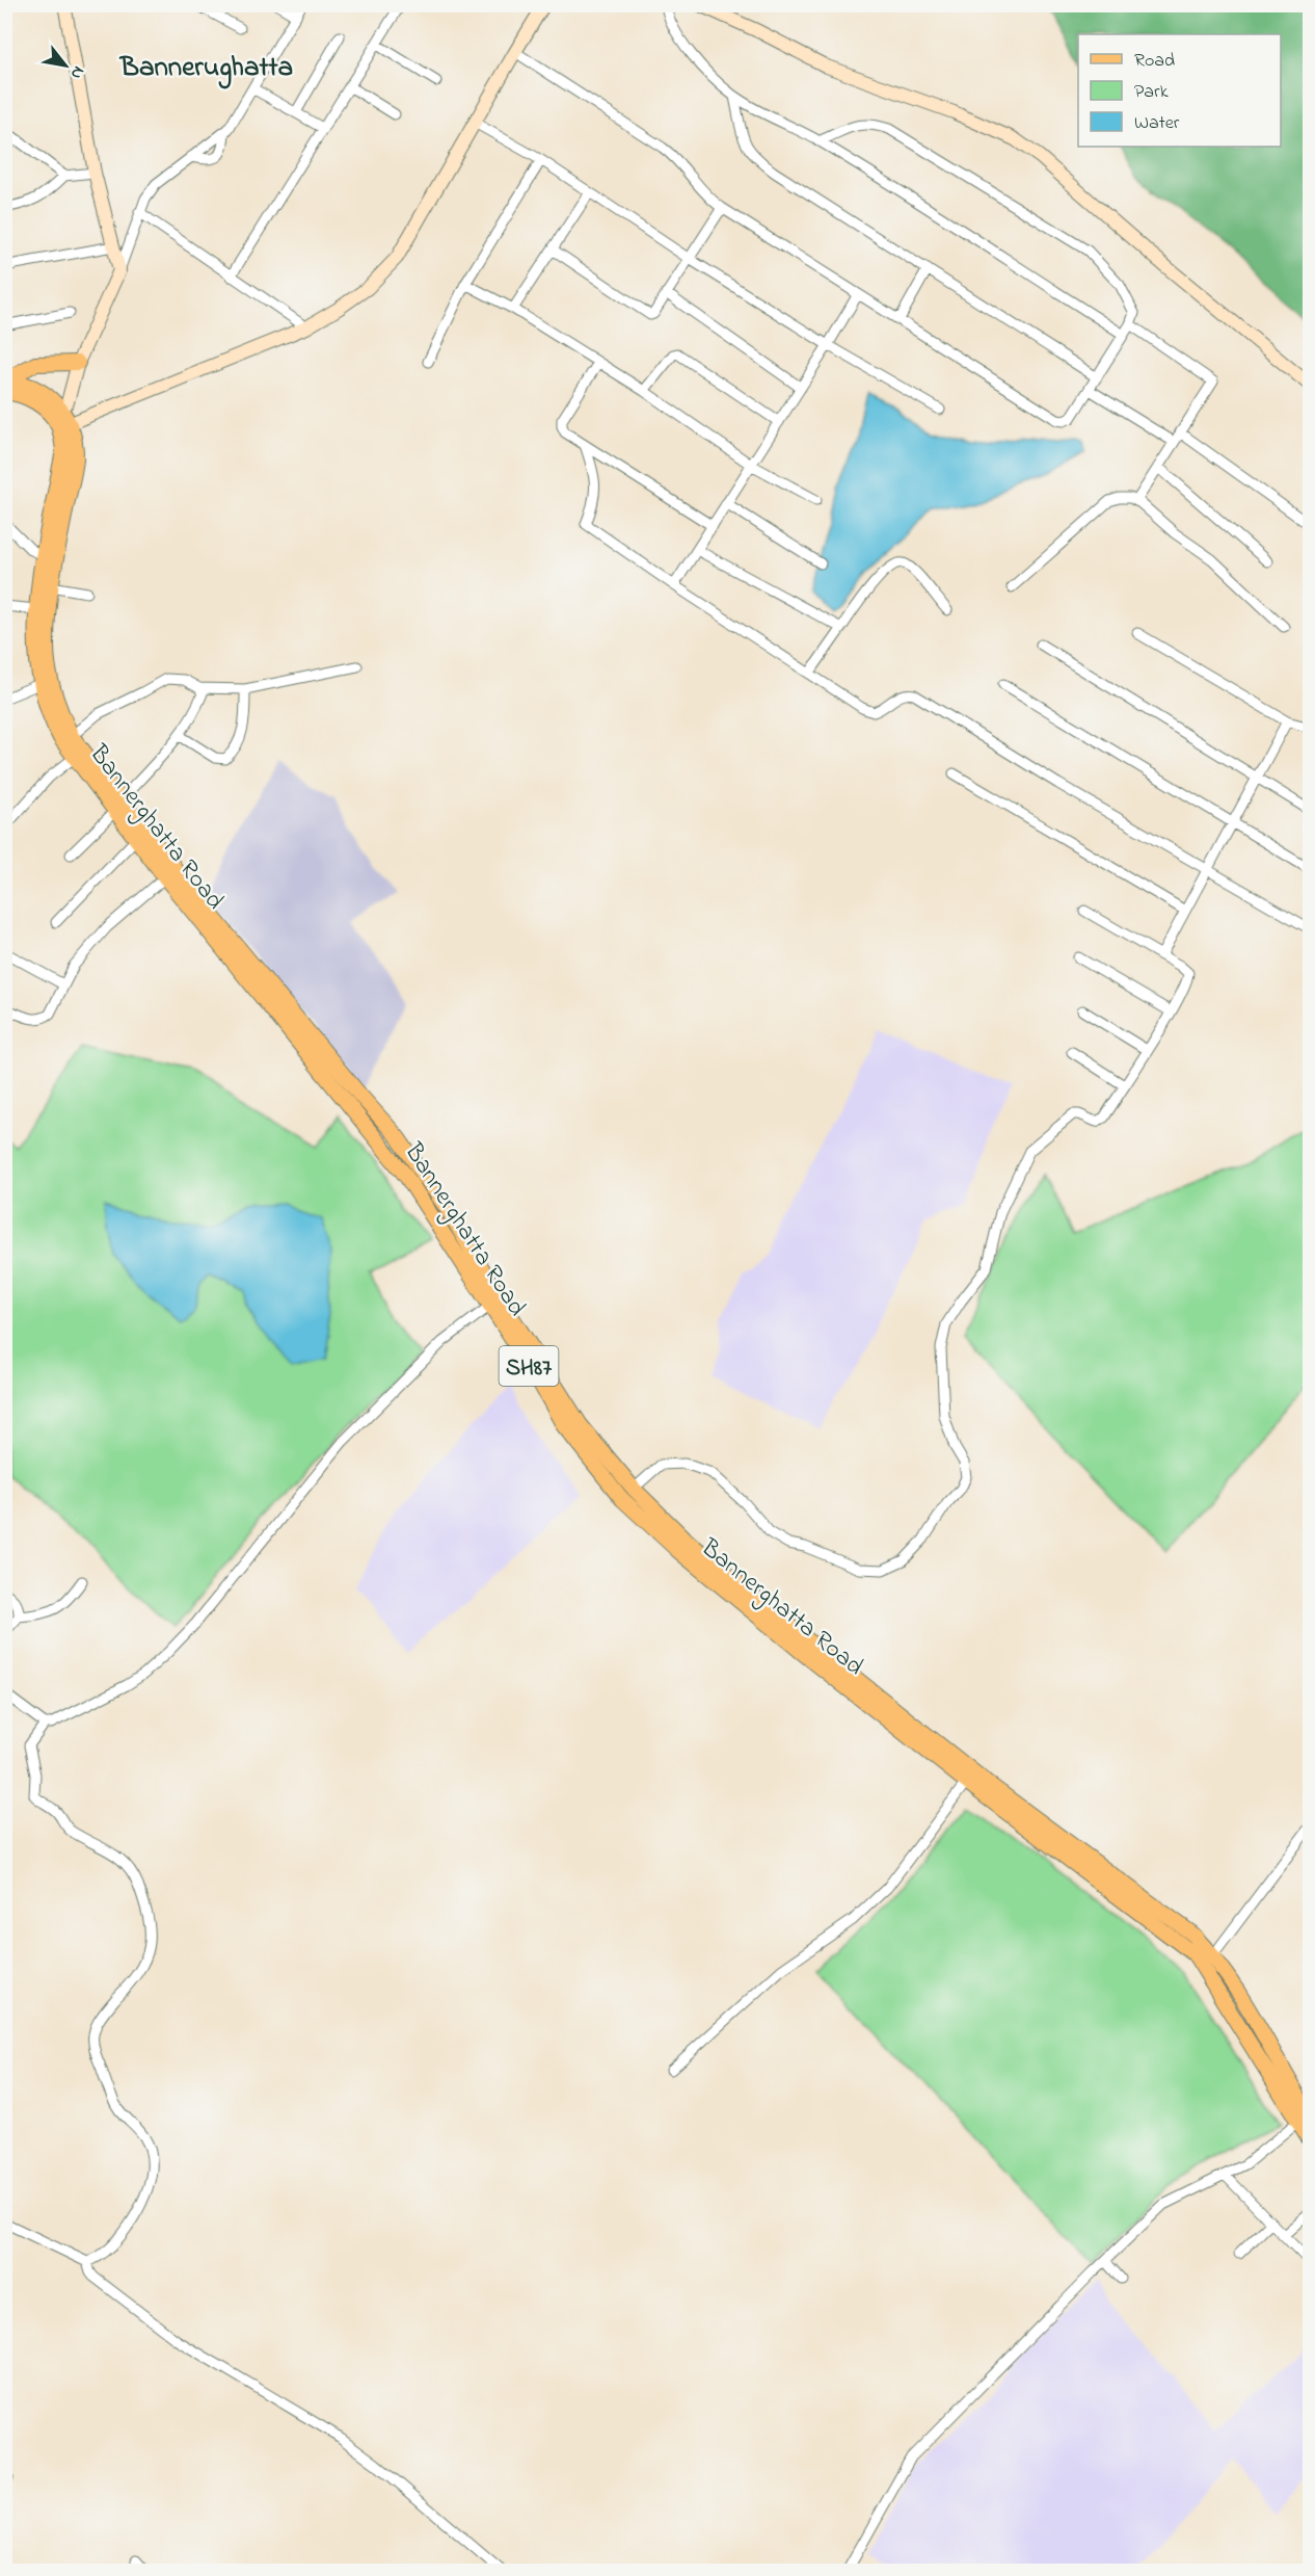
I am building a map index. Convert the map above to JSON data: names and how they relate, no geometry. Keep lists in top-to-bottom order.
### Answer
{
  "streets": {
    "main road": ["Bannerghatta Road", "SH87"]
  },
  "districts": ["Bannerughatta"],
  "legend": ["Road", "Park", "Water"],
  "north": "bottom right"
}
